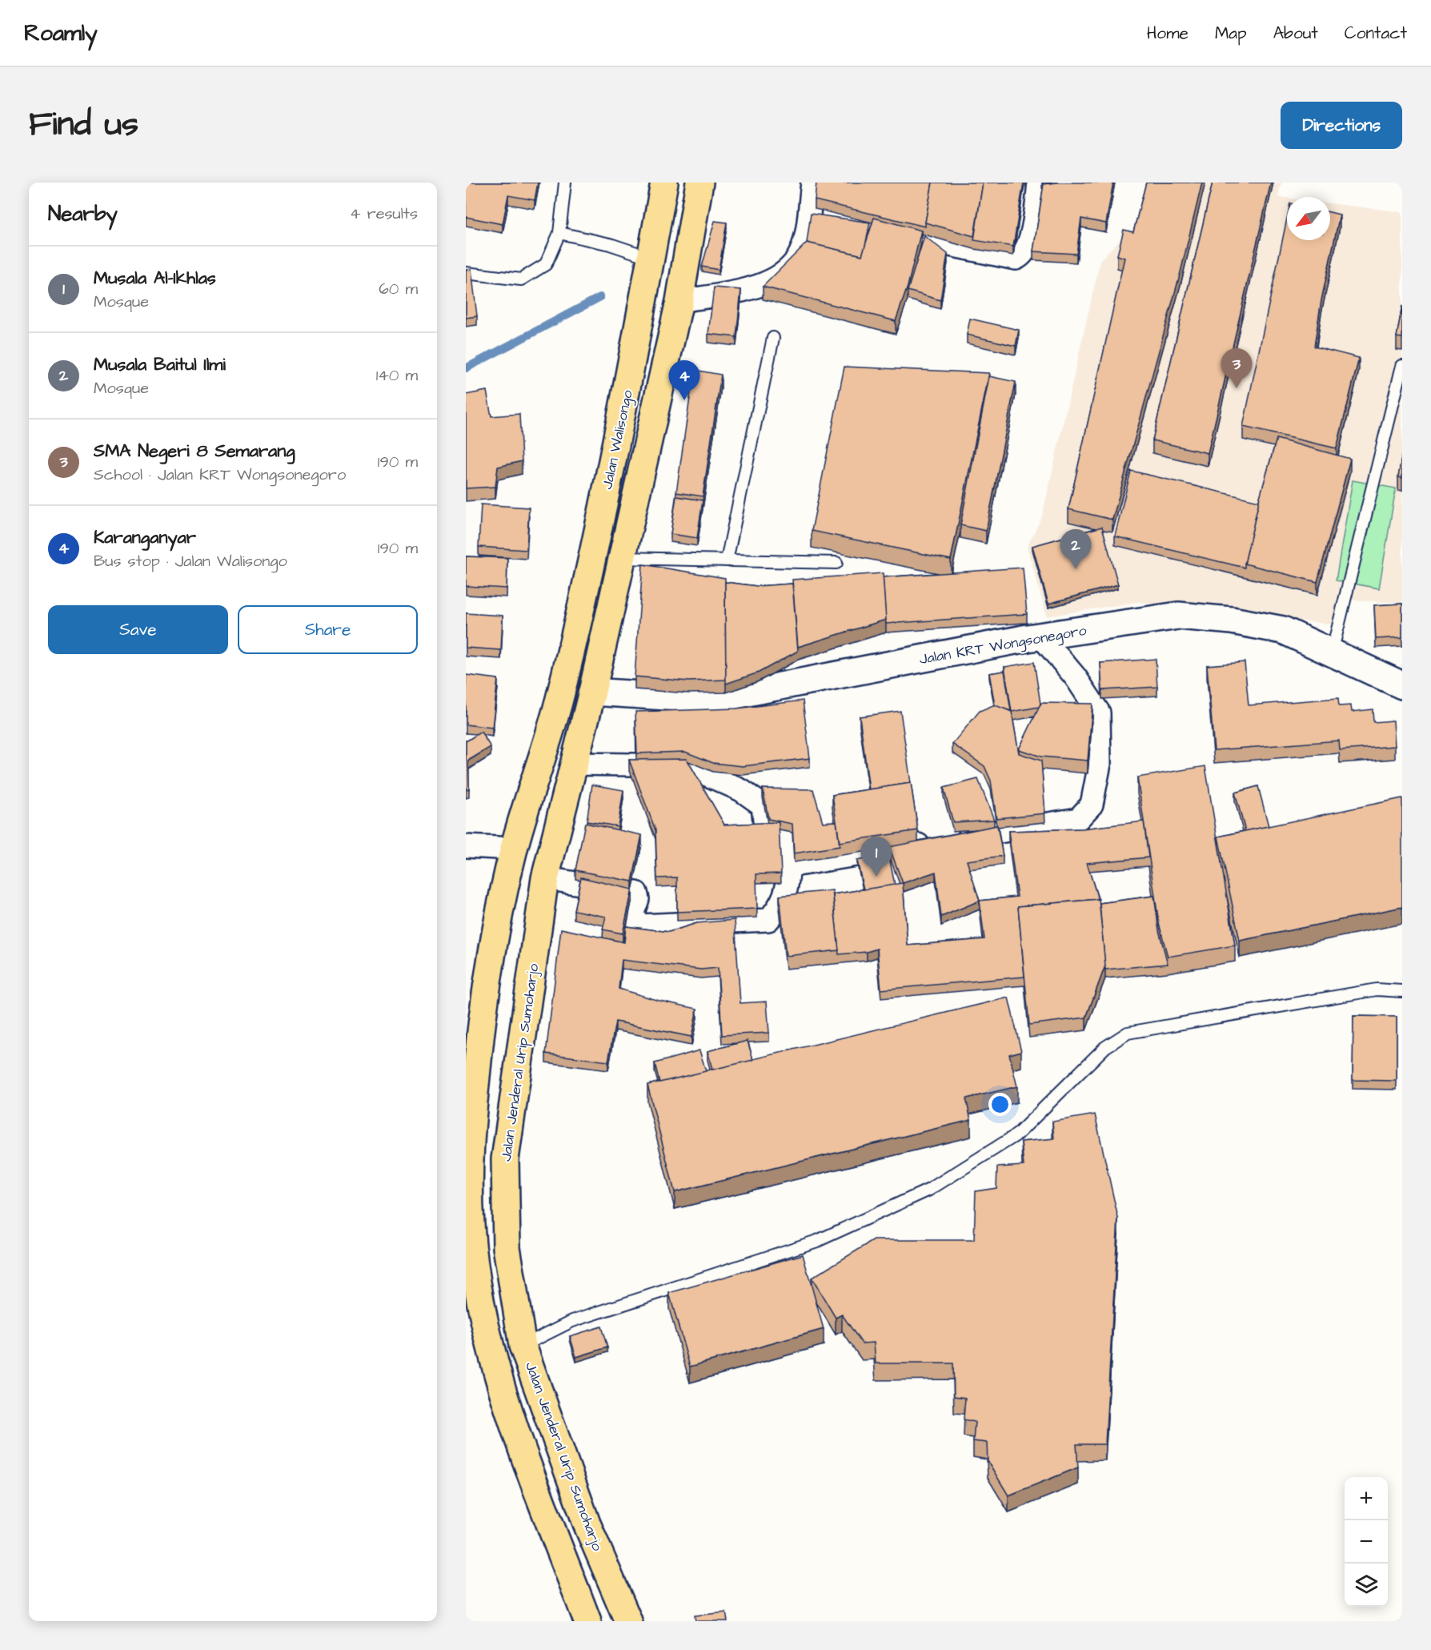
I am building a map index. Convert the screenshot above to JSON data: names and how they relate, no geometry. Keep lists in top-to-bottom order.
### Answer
{
  "streets": {
    "highway": ["Jalan Walisongo", "Jalan Jenderal Urip Sumoharjo"],
    "street": ["Jalan KRT Wongsonegoro"]
  },
  "crossings": [
    ["Jalan KRT Wongsonegoro", "Jalan Jenderal Urip Sumoharjo"]
  ],
  "north": "bottom left",
  "page": {
    "header": "Roamly",
    "nav": [
      "Home",
      "Map",
      "About",
      "Contact"
    ],
    "title": "Find us",
    "buttons": [
      "Directions",
      ["Save", "Share"]
    ],
    "heading": ["Nearby", "4 results"],
    "list": [
      {
        "mark": "1",
        "name": "Musala Al-Ikhlas",
        "note": "Mosque",
        "value": "60 m"
      },
      {
        "mark": "2",
        "name": "Musala Baitul Ilmi",
        "note": "Mosque",
        "value": "140 m"
      },
      {
        "mark": "3",
        "name": "SMA Negeri 8 Semarang",
        "note": "School · Jalan KRT Wongsonegoro",
        "value": "190 m"
      },
      {
        "mark": "4",
        "name": "Karanganyar",
        "note": "Bus stop · Jalan Walisongo",
        "value": "190 m"
      }
    ],
    "pins": [
      "3",
      "4",
      "2",
      "1"
    ],
    "map_buttons": ["+", "−"]
  }
}
